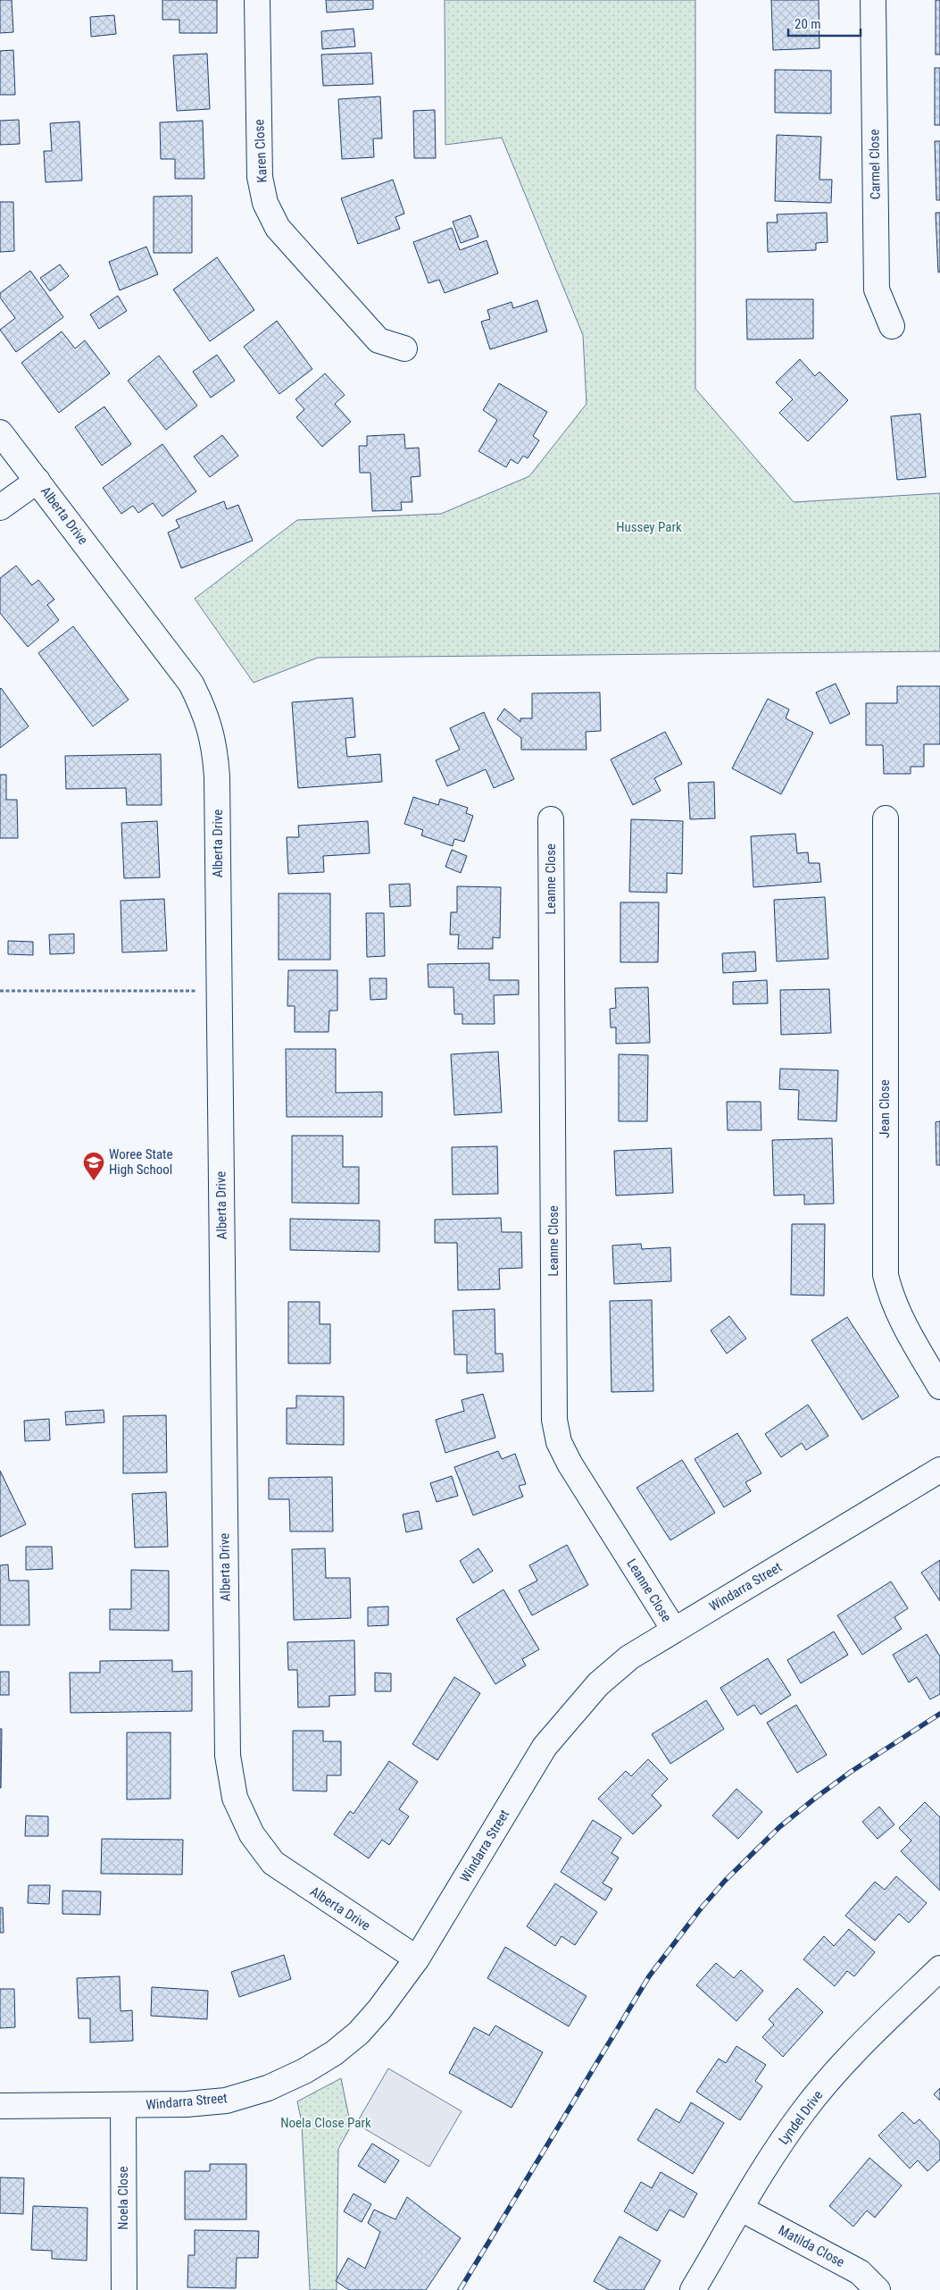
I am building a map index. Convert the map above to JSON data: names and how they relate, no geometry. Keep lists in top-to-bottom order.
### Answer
{
  "streets": {
    "street": [
      "Karen Close",
      "Carmel Close",
      "Alberta Drive",
      "Leanne Close",
      "Jean Close",
      "Windarra Street",
      "Lyndel Drive",
      "Noela Close",
      "Matilda Close"
    ]
  },
  "crossings": [
    ["Alberta Drive", "Windarra Street"],
    ["Leanne Close", "Windarra Street"],
    ["Windarra Street", "Noela Close"],
    ["Lyndel Drive", "Matilda Close"]
  ],
  "parks": ["Hussey Park", "Noela Close Park"],
  "places": {
    "school or university": ["Woree State High School"]
  },
  "scale_bar": "20 m"
}
